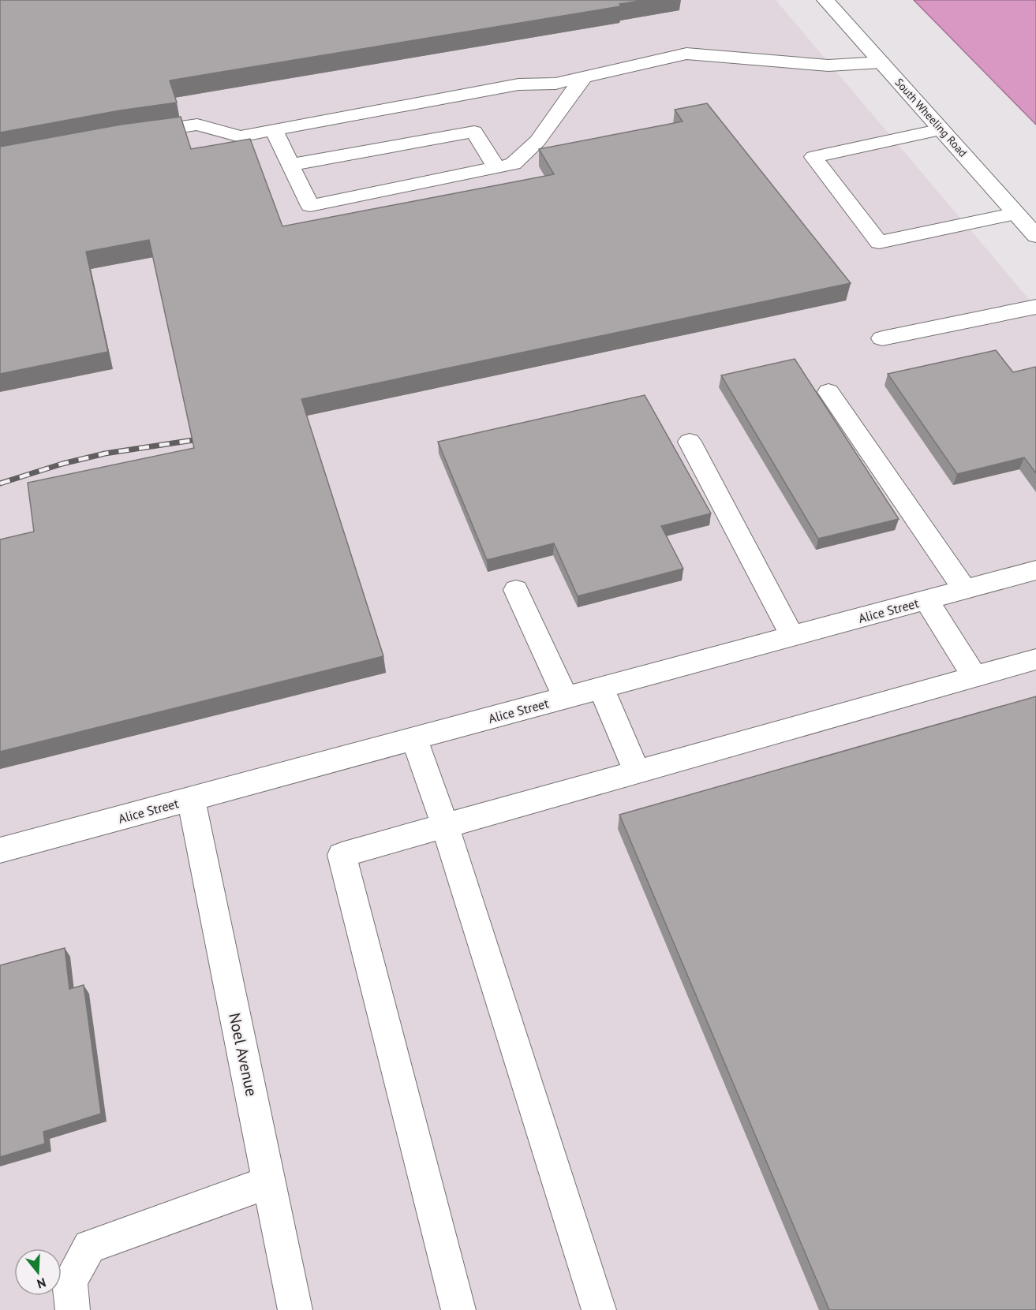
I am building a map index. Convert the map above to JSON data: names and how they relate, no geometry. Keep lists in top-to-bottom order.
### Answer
{
  "streets": {
    "street": ["South Wheeling Road", "Alice Street", "Noel Avenue"]
  },
  "crossings": [
    ["Alice Street", "Noel Avenue"]
  ],
  "north": "bottom"
}
